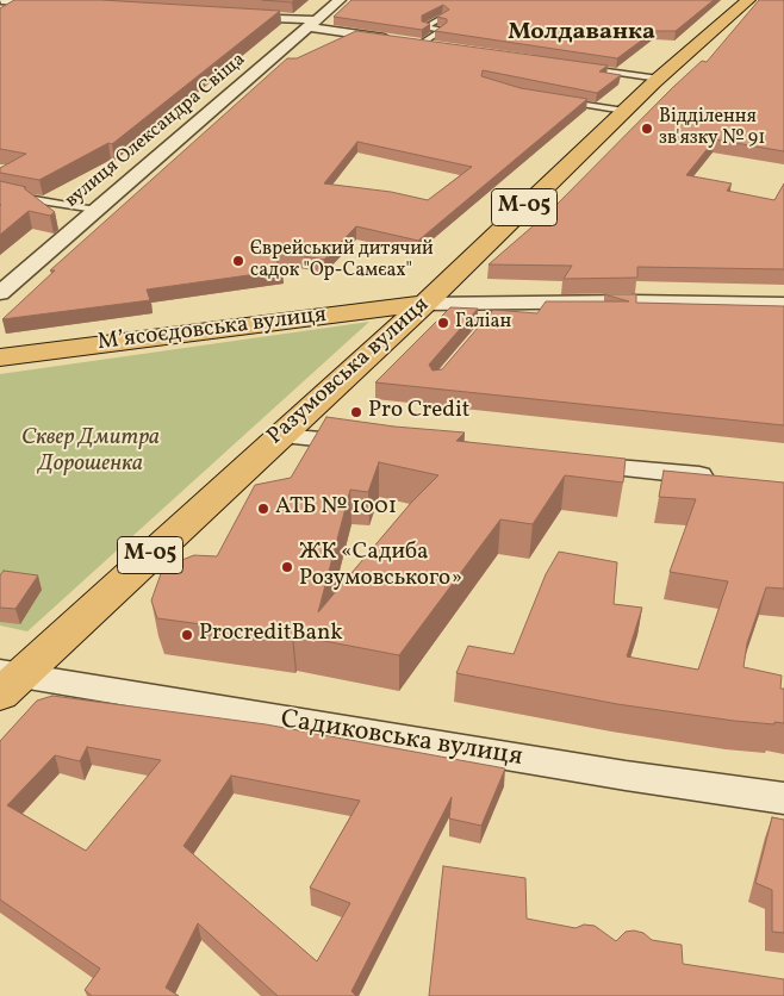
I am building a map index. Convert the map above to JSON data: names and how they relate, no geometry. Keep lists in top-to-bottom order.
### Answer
{
  "streets": {
    "main road": ["М-05", "Мʼясоєдовська вулиця", "Разумовська вулиця"],
    "street": ["вулиця Олександра Свіща", "Садиковська вулиця"]
  },
  "crossings": [
    ["Мʼясоєдовська вулиця", "Разумовська вулиця"],
    ["Разумовська вулиця", "Садиковська вулиця"]
  ],
  "districts": ["Молдаванка"],
  "parks": ["Сквер Дмитра Дорошенка"],
  "places": [
    "Відділення зв'язку № 91",
    "Єврейський дитячий садок \"Ор-Самєах\"",
    "Галіан",
    "Pro Credit",
    "АТБ № 1001",
    "ЖК «Садиба Розумовського»",
    "ProcreditBank"
  ]
}
